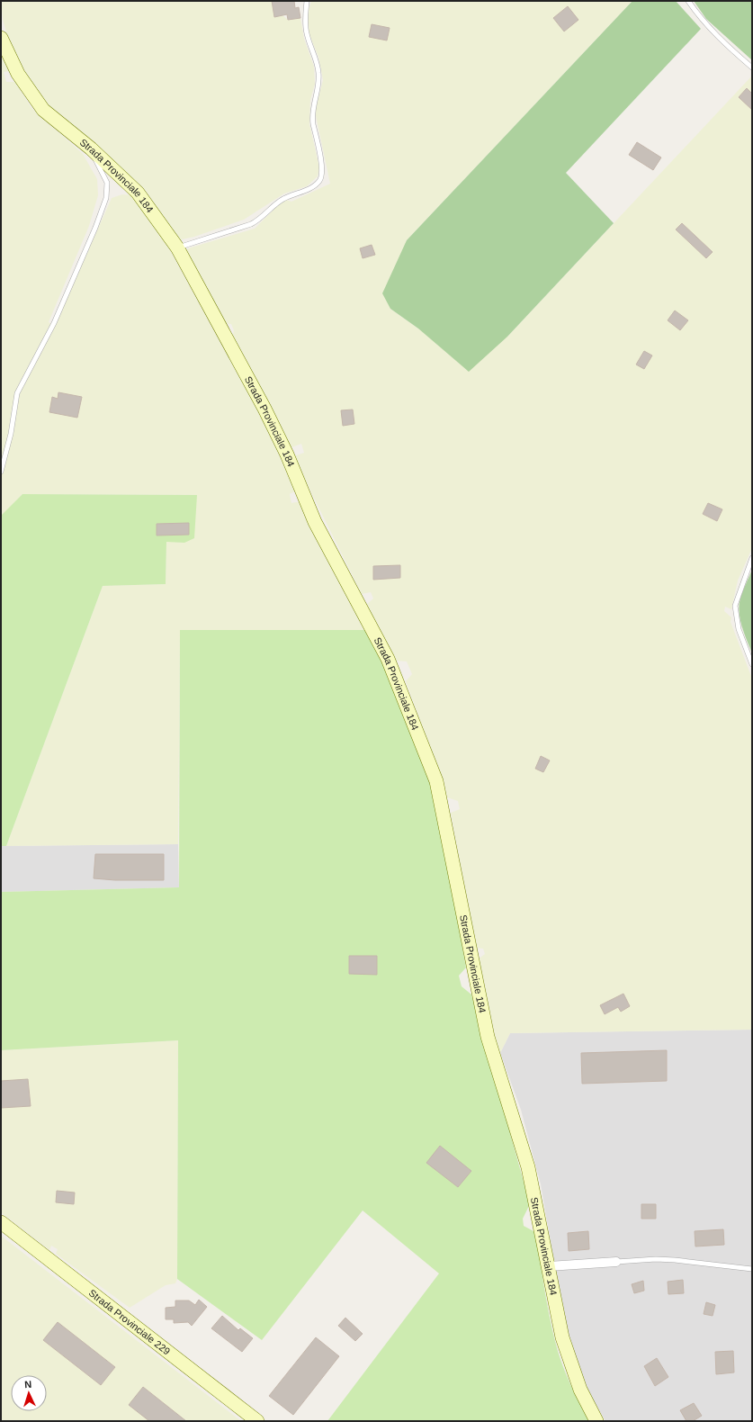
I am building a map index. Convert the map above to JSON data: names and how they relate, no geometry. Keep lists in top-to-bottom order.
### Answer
{
  "streets": {
    "street": ["Strada Provinciale 184", "Strada Provinciale 229"]
  },
  "north": "top"
}
